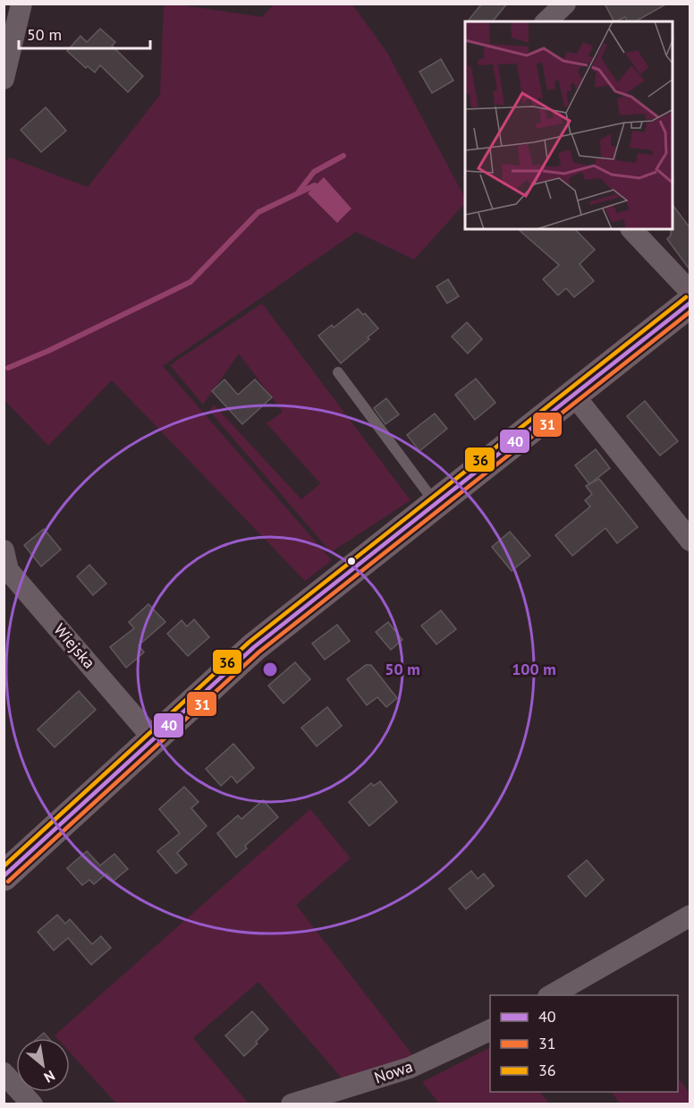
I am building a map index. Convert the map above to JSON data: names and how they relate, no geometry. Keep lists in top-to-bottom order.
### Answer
{
  "streets": {
    "street": ["Wiejska", "Nowa"]
  },
  "lines": ["transit line 36", "transit line 40", "transit line 31"],
  "legend": ["40", "31", "36"],
  "scale_bar": "50 m",
  "north": "bottom right",
  "rings": ["50 m", "100 m"]
}
